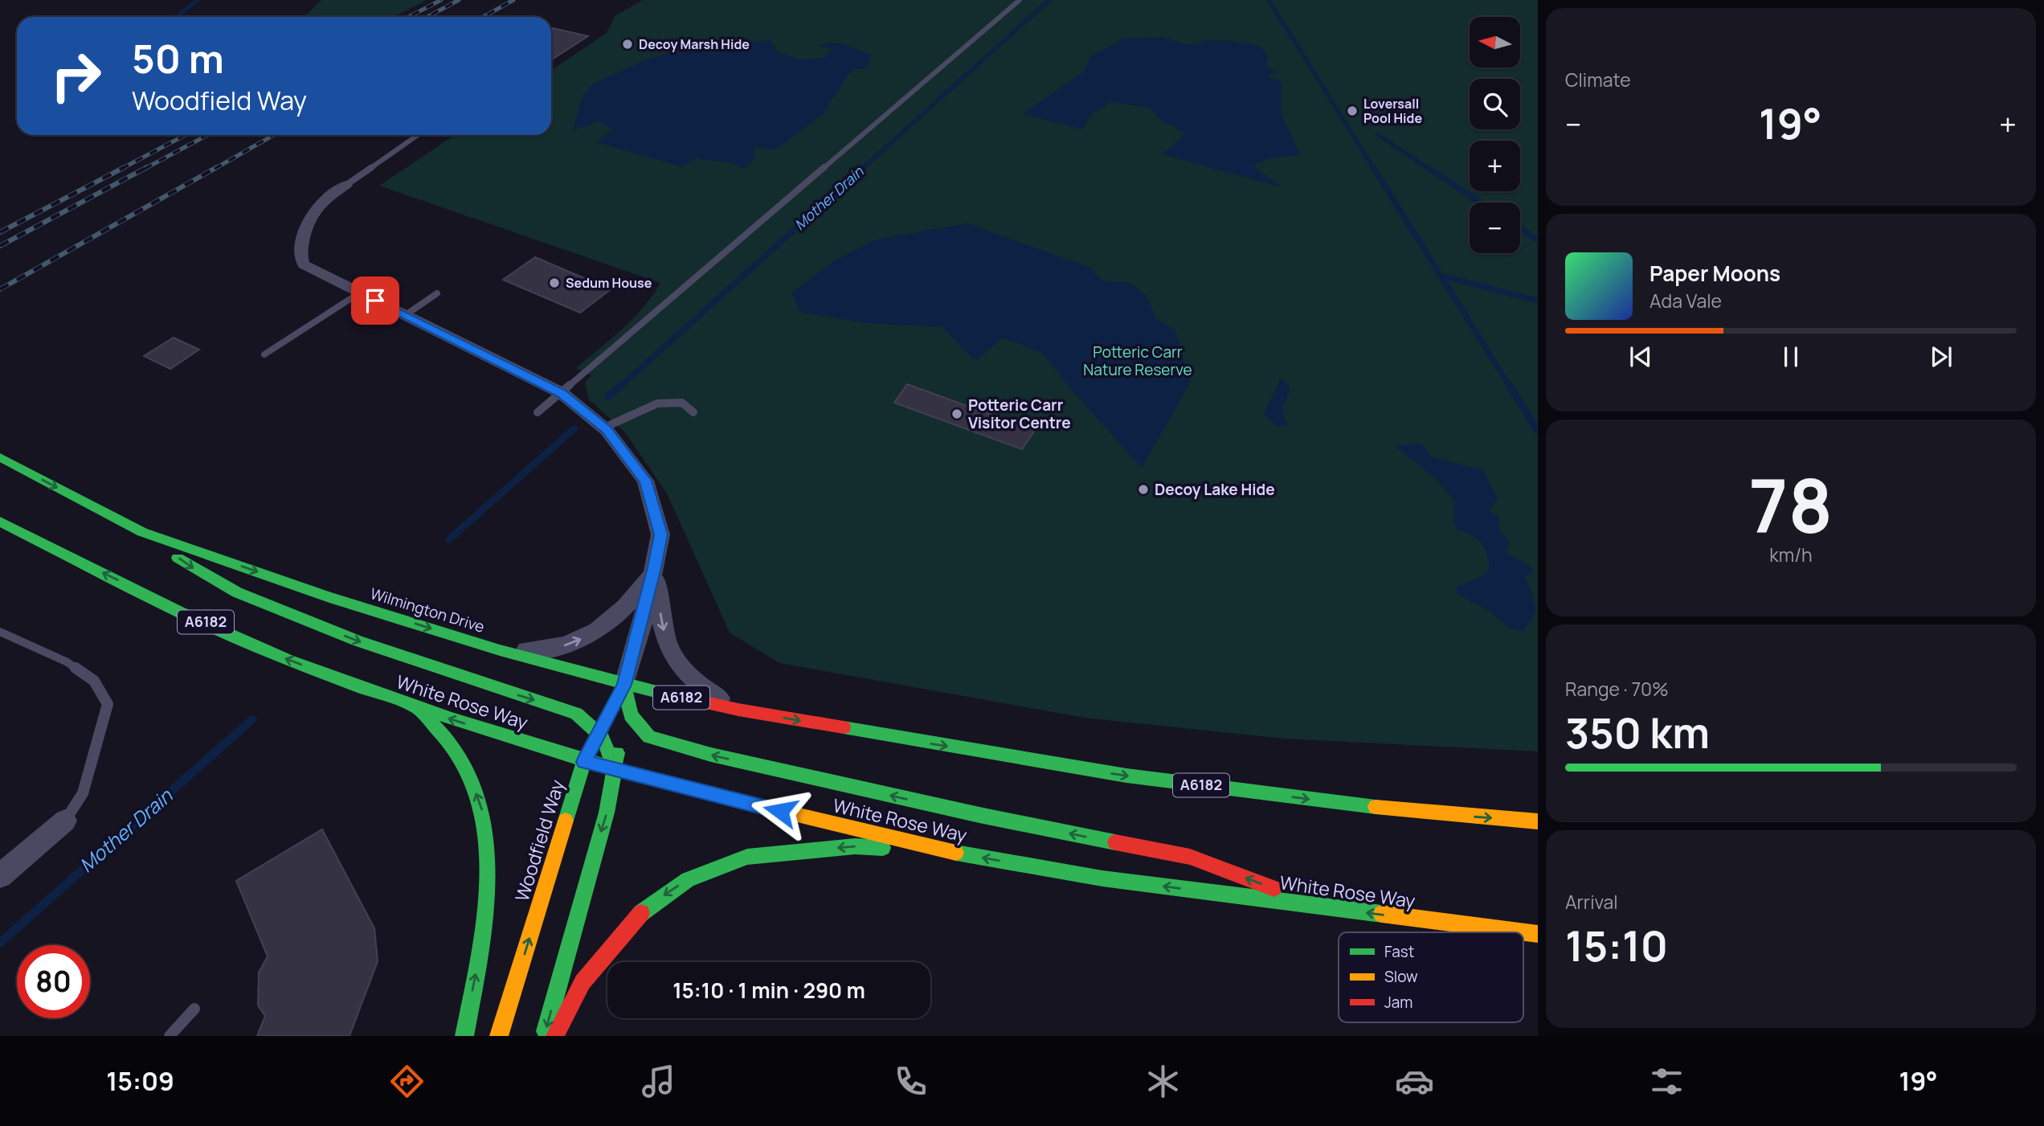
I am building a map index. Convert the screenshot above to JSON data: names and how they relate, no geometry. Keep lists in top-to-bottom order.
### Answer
{
  "streets": {
    "main road": [
      "Wilmington Drive",
      "A6182",
      "White Rose Way",
      "Woodfield Way"
    ]
  },
  "crossings": [
    ["Wilmington Drive", "Woodfield Way"],
    ["White Rose Way", "Woodfield Way"]
  ],
  "water": ["Mother Drain"],
  "parks": ["Potteric Carr Nature Reserve"],
  "places": [
    "Decoy Marsh Hide",
    "Loversall Pool Hide",
    "Sedum House",
    "Potteric Carr Visitor Centre",
    "Decoy Lake Hide"
  ],
  "legend": ["Fast", "Slow", "Jam"],
  "north": "left",
  "page": {
    "tile": [
      "Climate",
      ["78", "km/h"],
      ["Range · 70%", "350 km"],
      ["Arrival", "15:10"]
    ],
    "map_buttons": ["+", "−"],
    "turn": ["50 m", "Woodfield Way"],
    "heat": ["−", "19°", "+"],
    "song": ["Paper Moons", "Ada Vale"],
    "limit": "80",
    "trip": "15:10 · 1 min · 290 m",
    "tabs": ["15:09", "19°"]
  }
}
